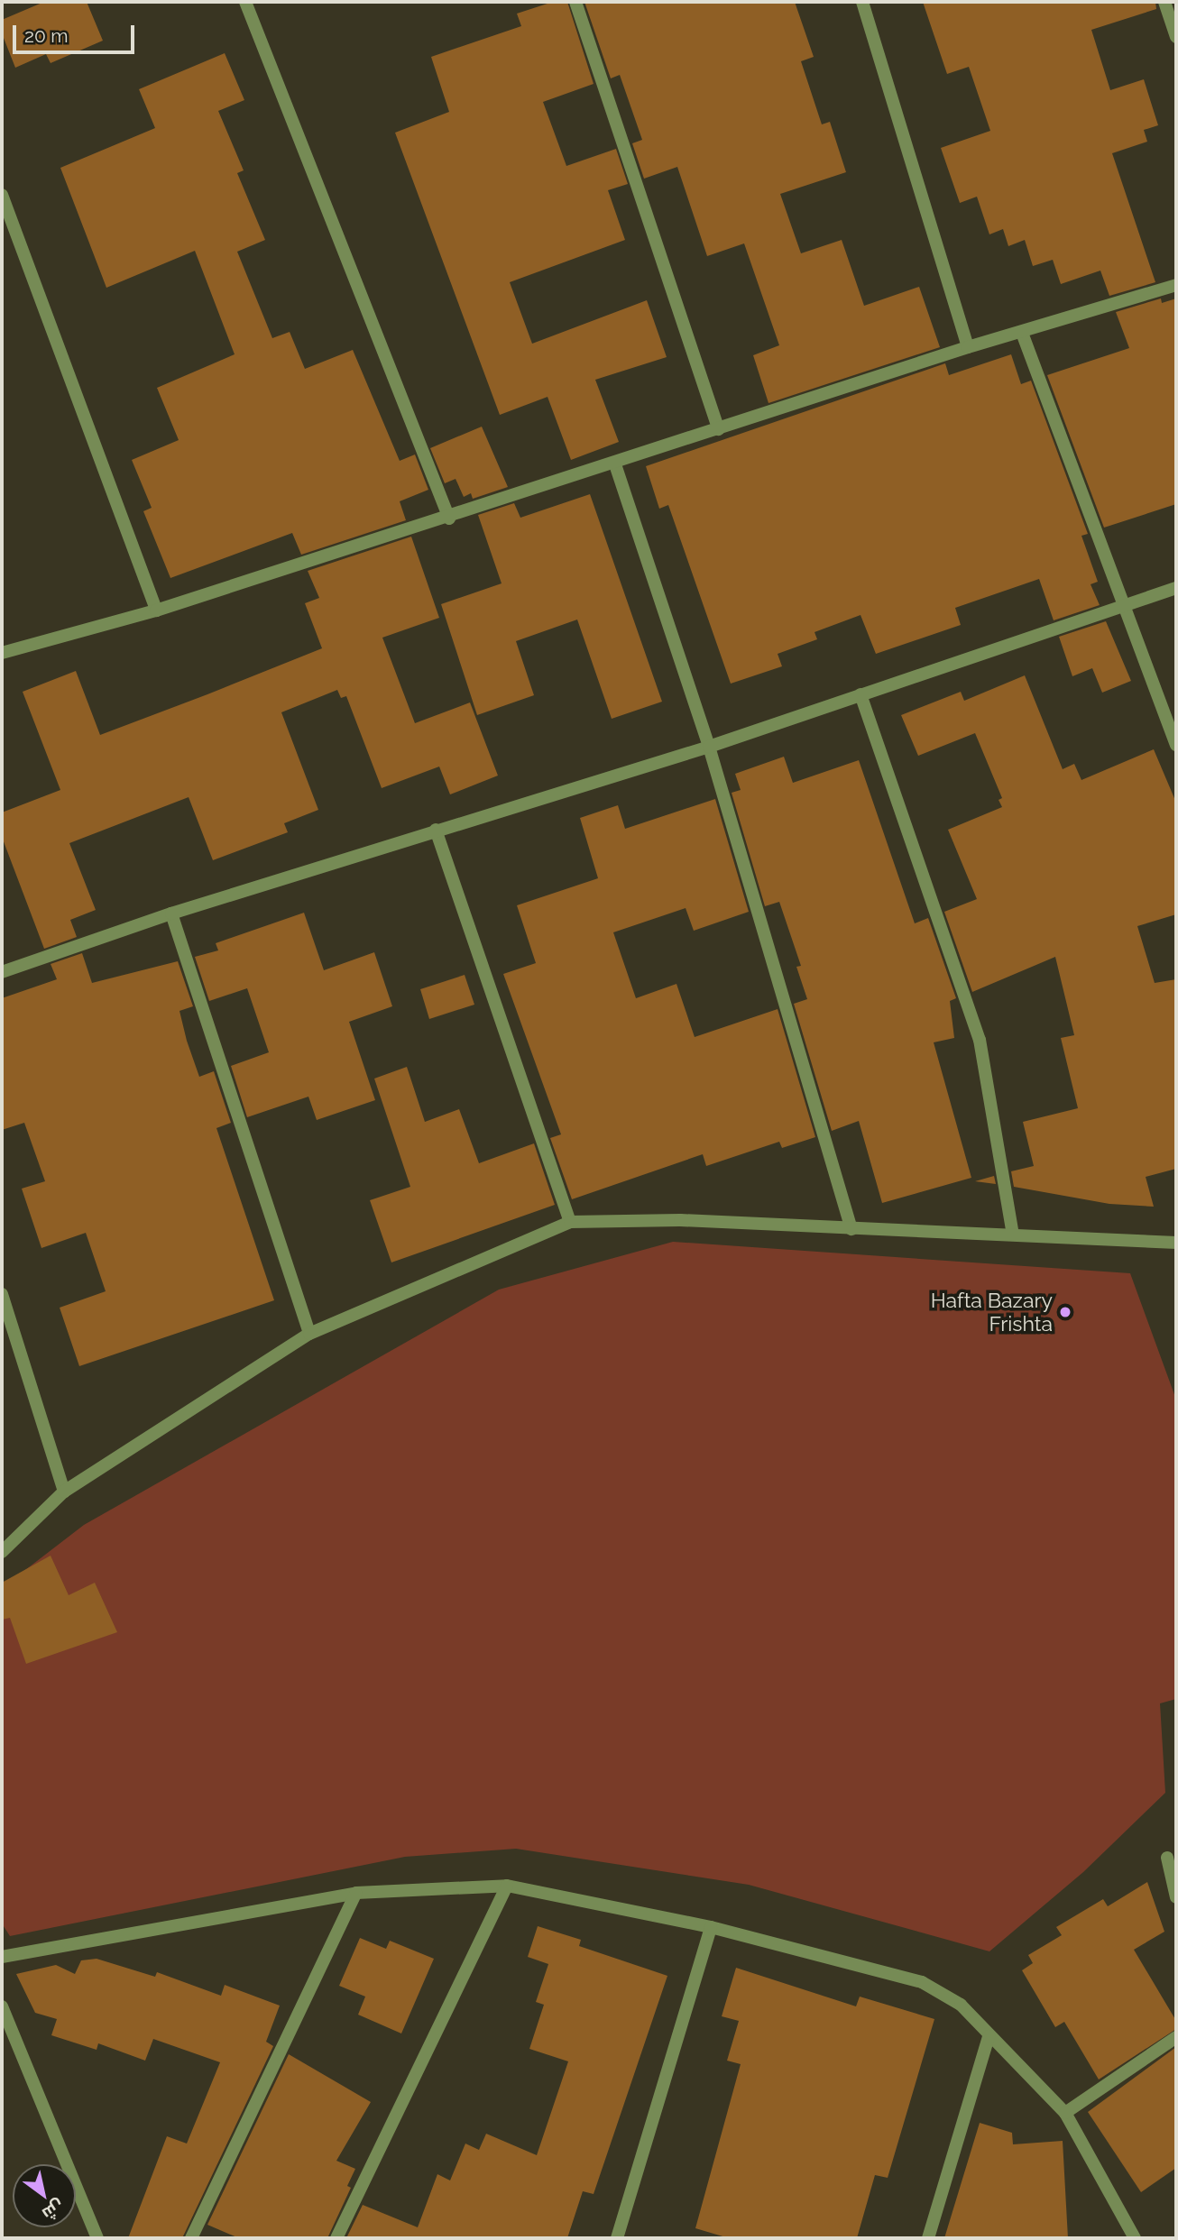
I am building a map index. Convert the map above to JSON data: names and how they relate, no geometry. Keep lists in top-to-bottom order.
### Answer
{
  "places": ["Hafta Bazary Frishta"],
  "scale_bar": "20 m",
  "north": "bottom right"
}
